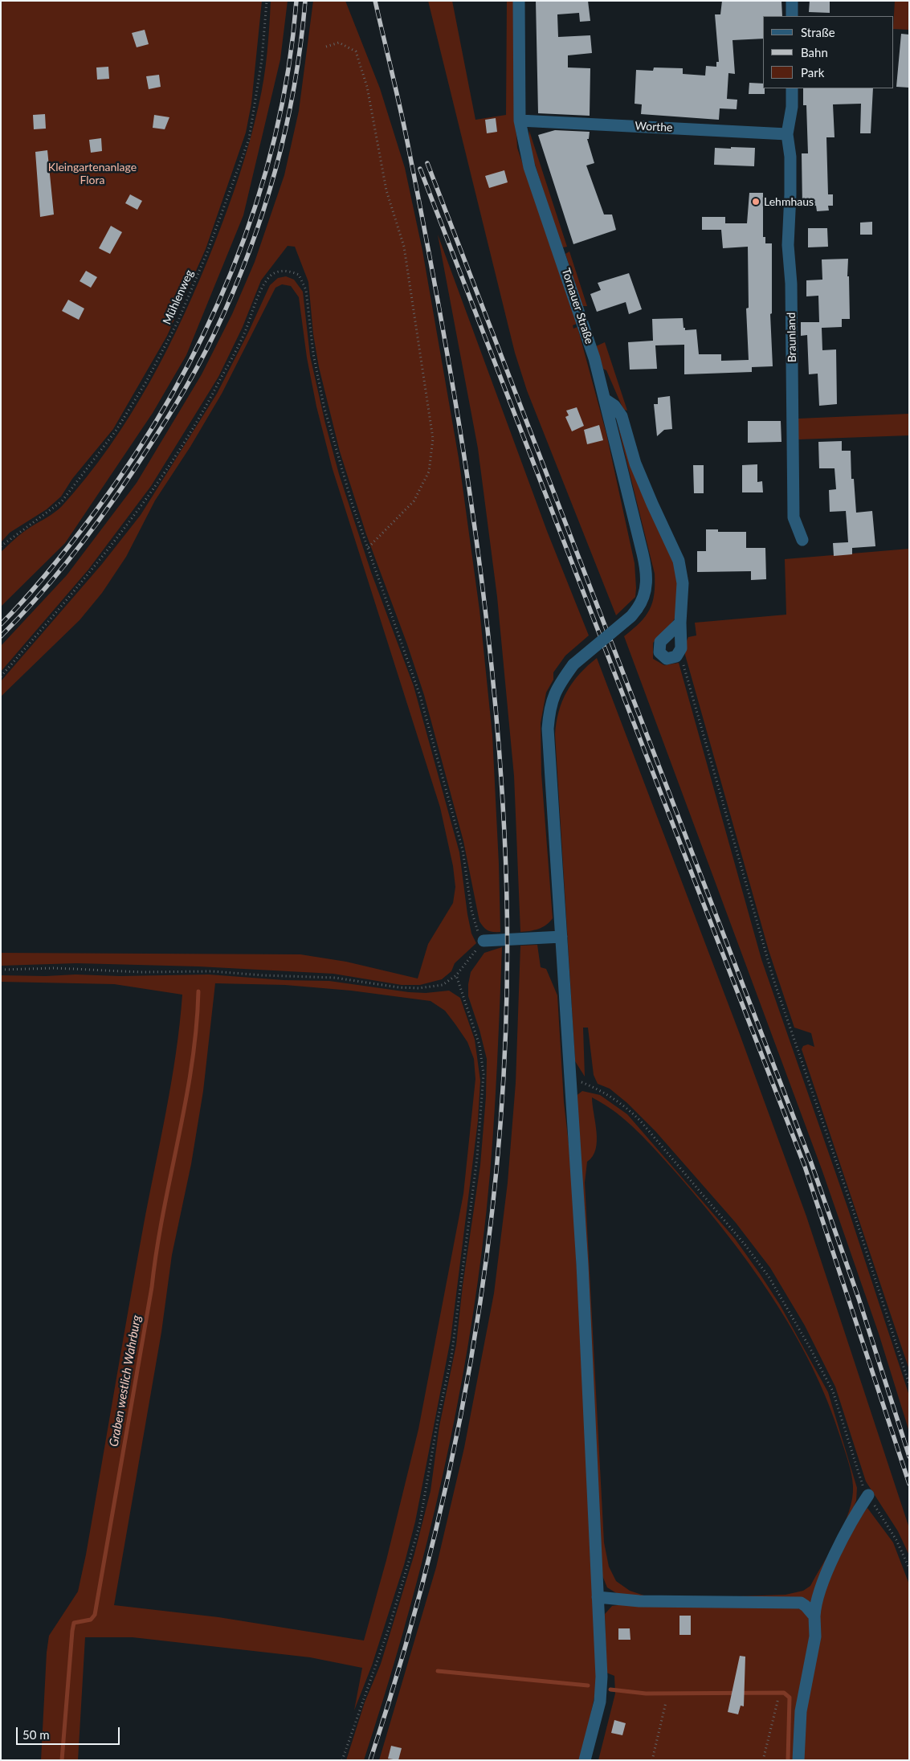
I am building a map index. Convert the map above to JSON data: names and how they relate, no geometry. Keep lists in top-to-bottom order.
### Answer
{
  "streets": {
    "street": ["Worthe", "Tornauer Straße", "Braunland"],
    "path": ["Mühlenweg"]
  },
  "crossings": [
    ["Worthe", "Tornauer Straße"],
    ["Worthe", "Braunland"]
  ],
  "water": ["Graben westlich Wahrburg"],
  "parks": ["Kleingartenanlage Flora"],
  "places": ["Lehmhaus"],
  "legend": ["Straße", "Bahn", "Park"],
  "scale_bar": "50 m"
}
